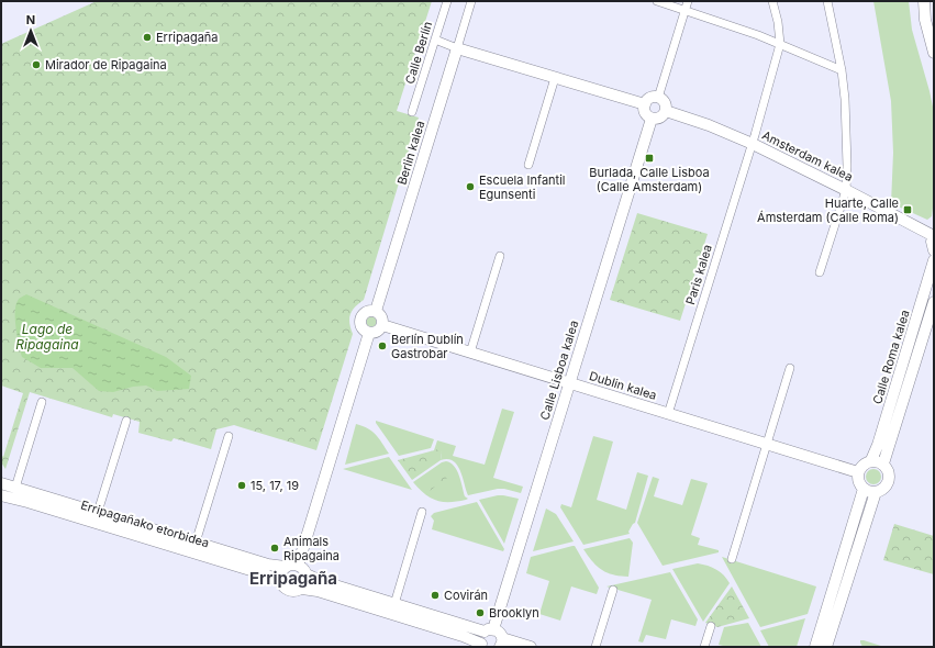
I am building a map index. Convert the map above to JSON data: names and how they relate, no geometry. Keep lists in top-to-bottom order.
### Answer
{
  "streets": {
    "street": [
      "Calle Berlín",
      "Berlin kalea",
      "Amsterdam kalea",
      "Paris kalea",
      "Calle Roma kalea",
      "Calle Lisboa kalea",
      "Dublin kalea",
      "Erripagañako etorbidea"
    ]
  },
  "crossings": [
    ["Berlin kalea", "Dublin kalea"],
    ["Amsterdam kalea", "Paris kalea"],
    ["Amsterdam kalea", "Calle Lisboa kalea"],
    ["Paris kalea", "Dublin kalea"],
    ["Calle Roma kalea", "Dublin kalea"],
    ["Calle Lisboa kalea", "Dublin kalea"]
  ],
  "districts": ["Erripagaña"],
  "water": ["Lago de Ripagaina"],
  "places": {
    "other": [
      "Erripagaña",
      "Mirador de Ripagaina",
      "Escuela Infantil Egunsenti",
      "Berlín Dublín Gastrobar",
      "15, 17, 19",
      "Animals Ripagaina",
      "Covirán",
      "Brooklyn"
    ],
    "transit": ["Burlada, Calle Lisboa (Calle Amsterdam)", "Huarte, Calle Ámsterdam (Calle Roma)"]
  },
  "north": "top"
}
